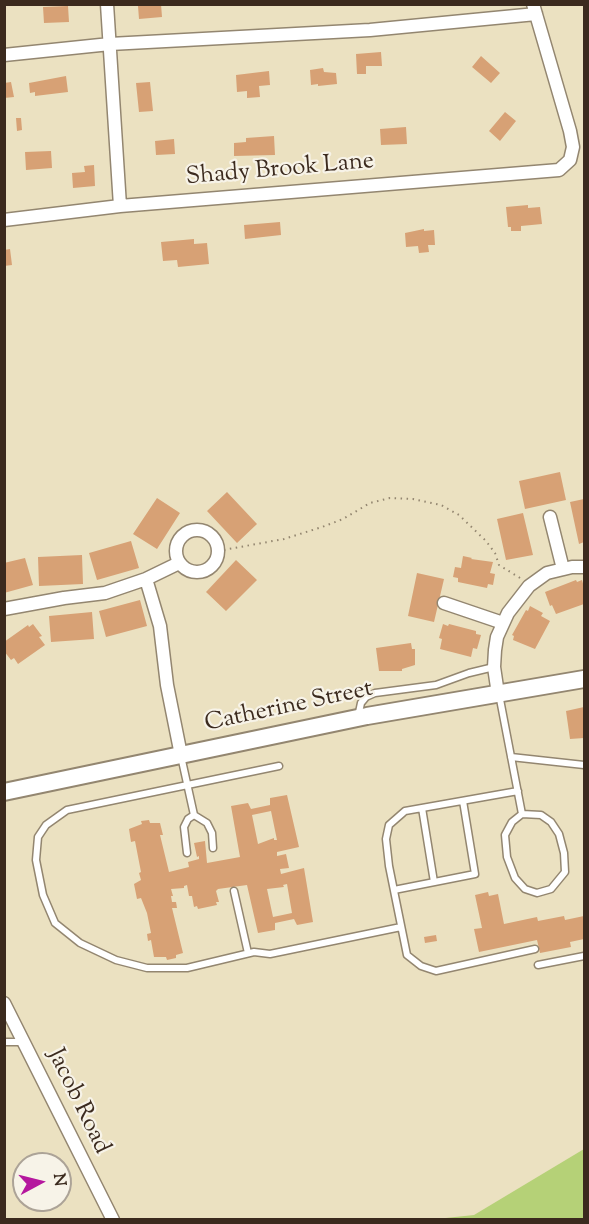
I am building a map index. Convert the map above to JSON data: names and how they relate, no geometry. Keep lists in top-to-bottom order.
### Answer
{
  "streets": {
    "street": ["Shady Brook Lane", "Catherine Street", "Jacob Road"]
  },
  "north": "right"
}
